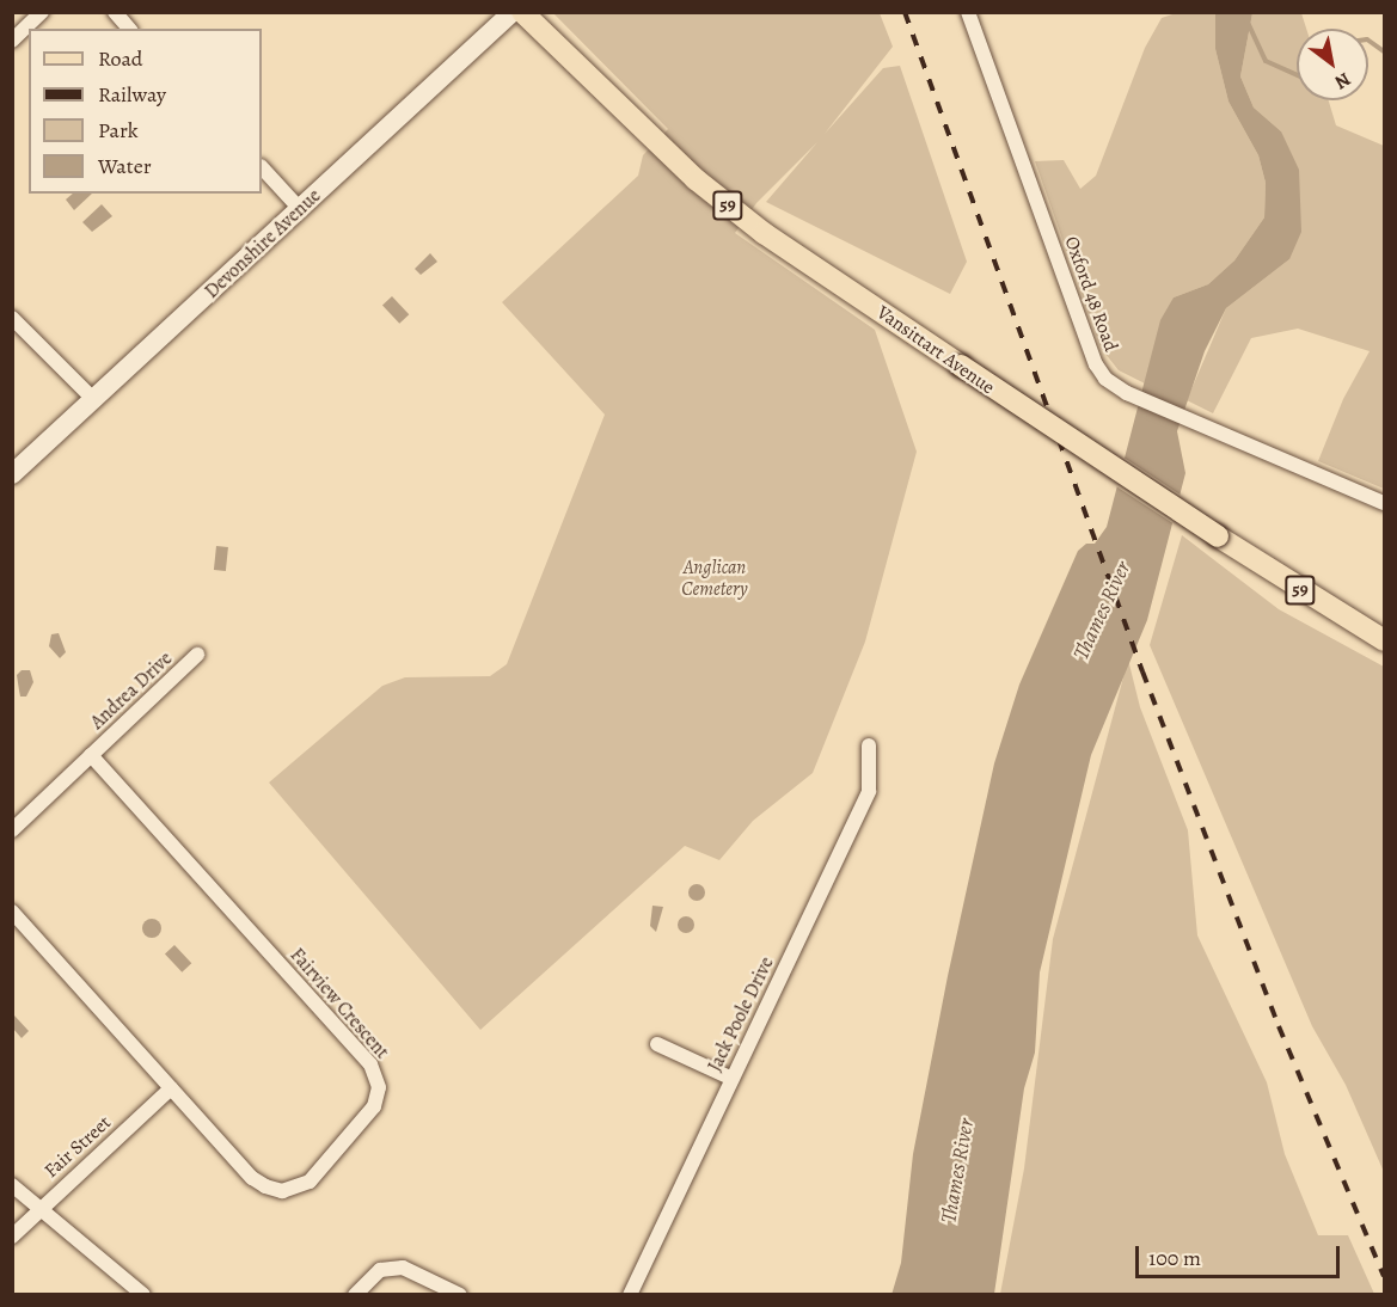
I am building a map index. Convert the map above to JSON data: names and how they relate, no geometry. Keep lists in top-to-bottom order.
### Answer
{
  "streets": {
    "main road": ["59", "Devonshire Avenue", "Vansittart Avenue"],
    "street": [
      "Oxford 48 Road",
      "Andrea Drive",
      "Fairview Crescent",
      "Jack Poole Drive",
      "Fair Street"
    ]
  },
  "crossings": [
    ["Andrea Drive", "Fairview Crescent"],
    ["Fairview Crescent", "Fair Street"]
  ],
  "water": ["Thames River"],
  "parks": ["Anglican Cemetery"],
  "legend": [
    "Road",
    "Railway",
    "Park",
    "Water"
  ],
  "scale_bar": "100 m",
  "north": "bottom right"
}
